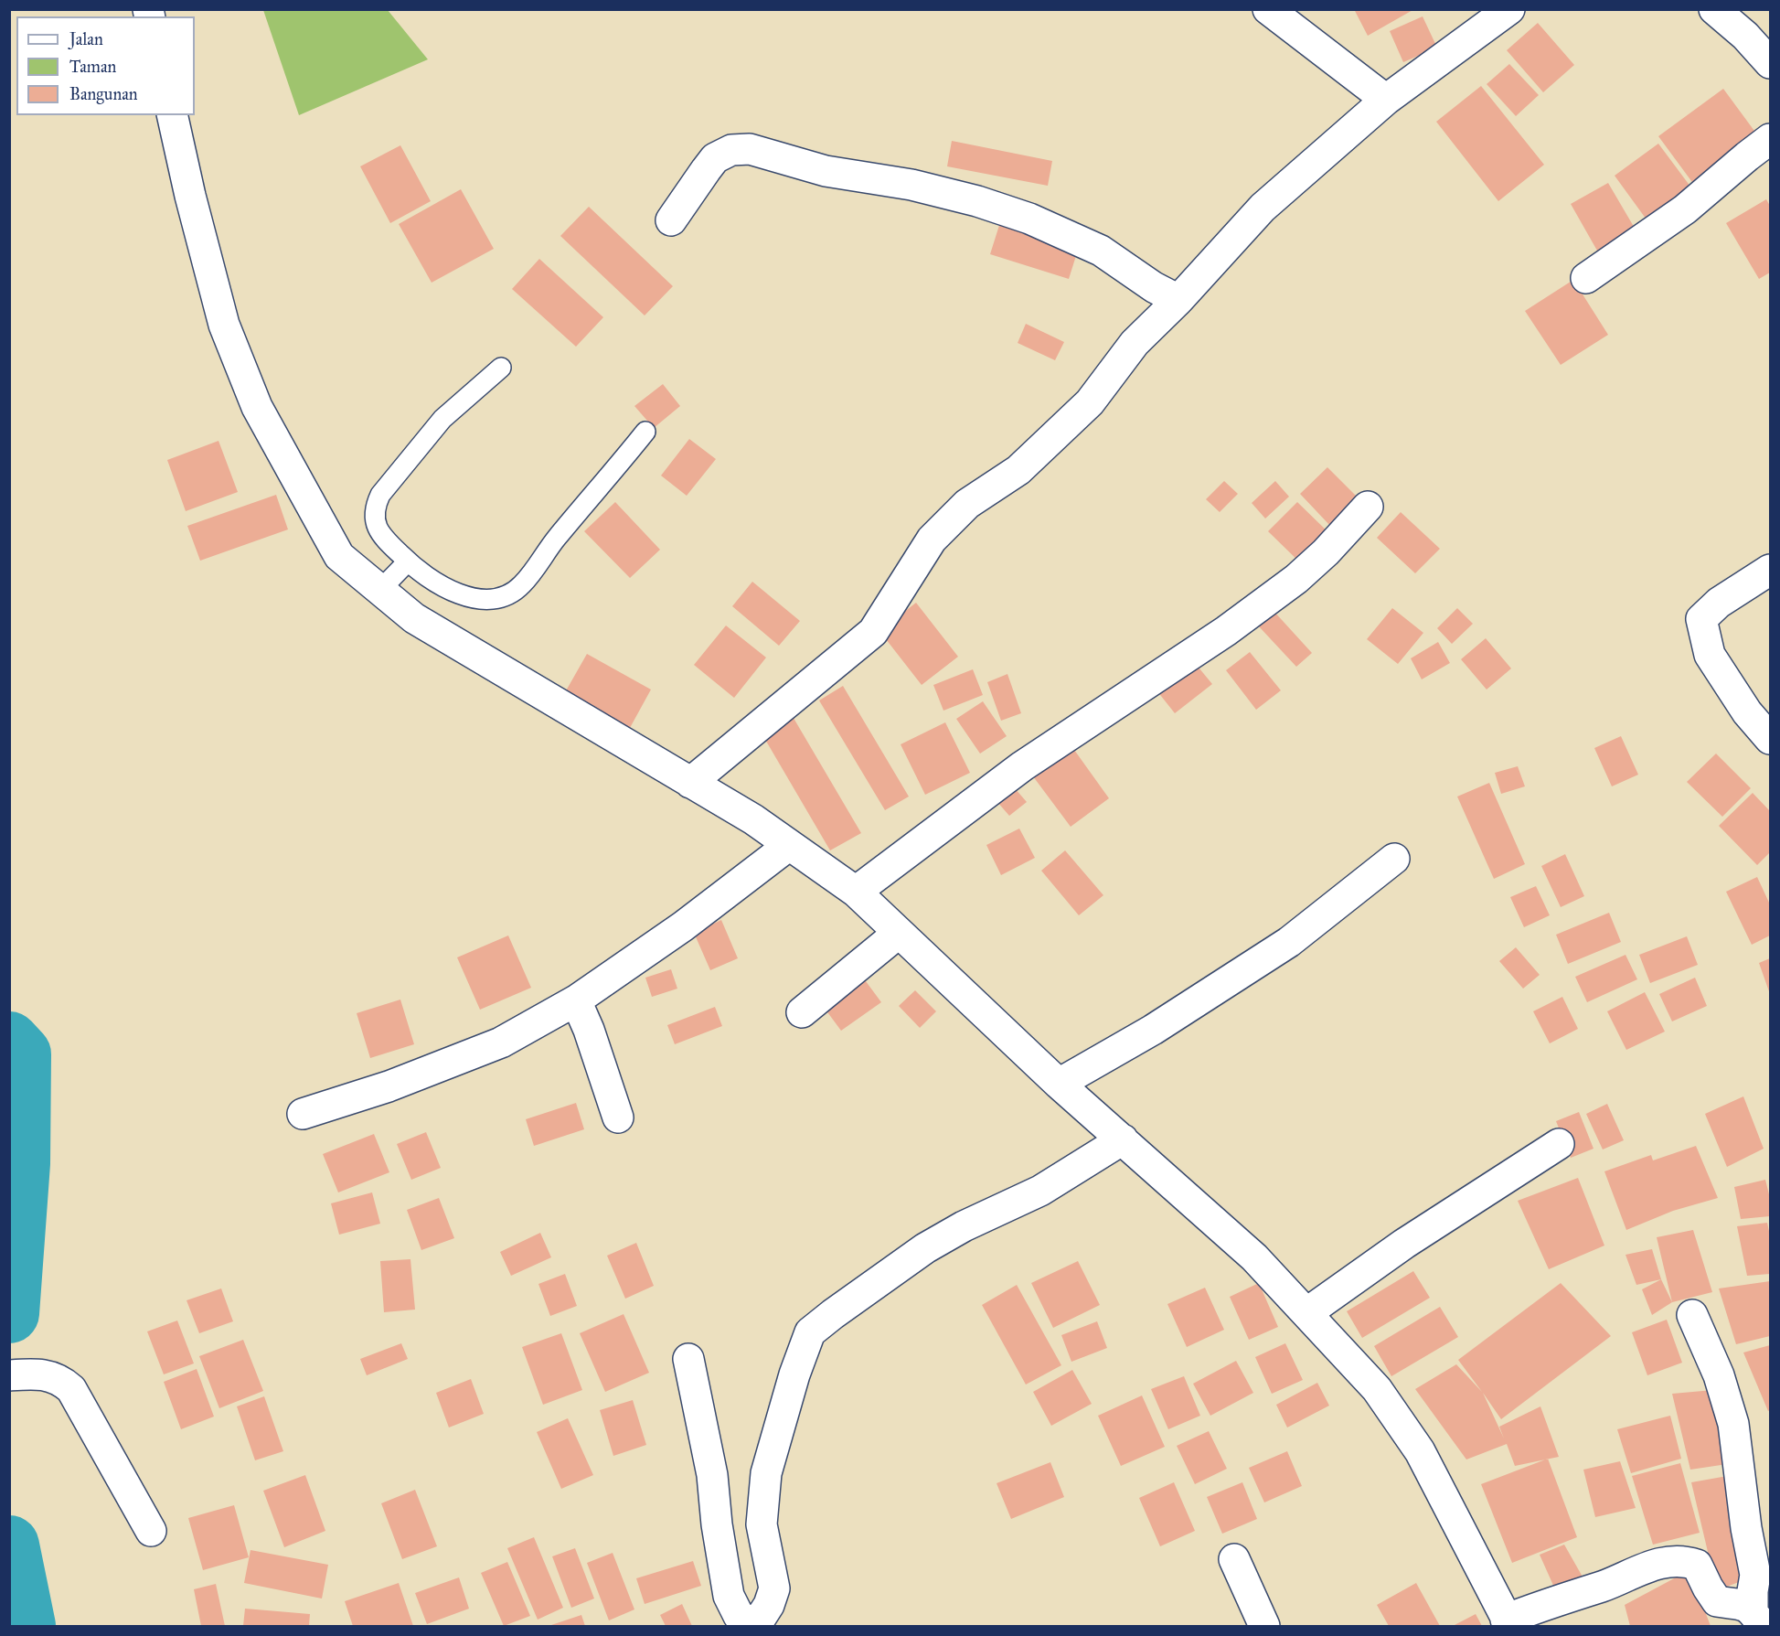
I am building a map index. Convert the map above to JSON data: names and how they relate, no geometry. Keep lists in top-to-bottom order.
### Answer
{
  "legend": ["Jalan", "Taman", "Bangunan"]
}
